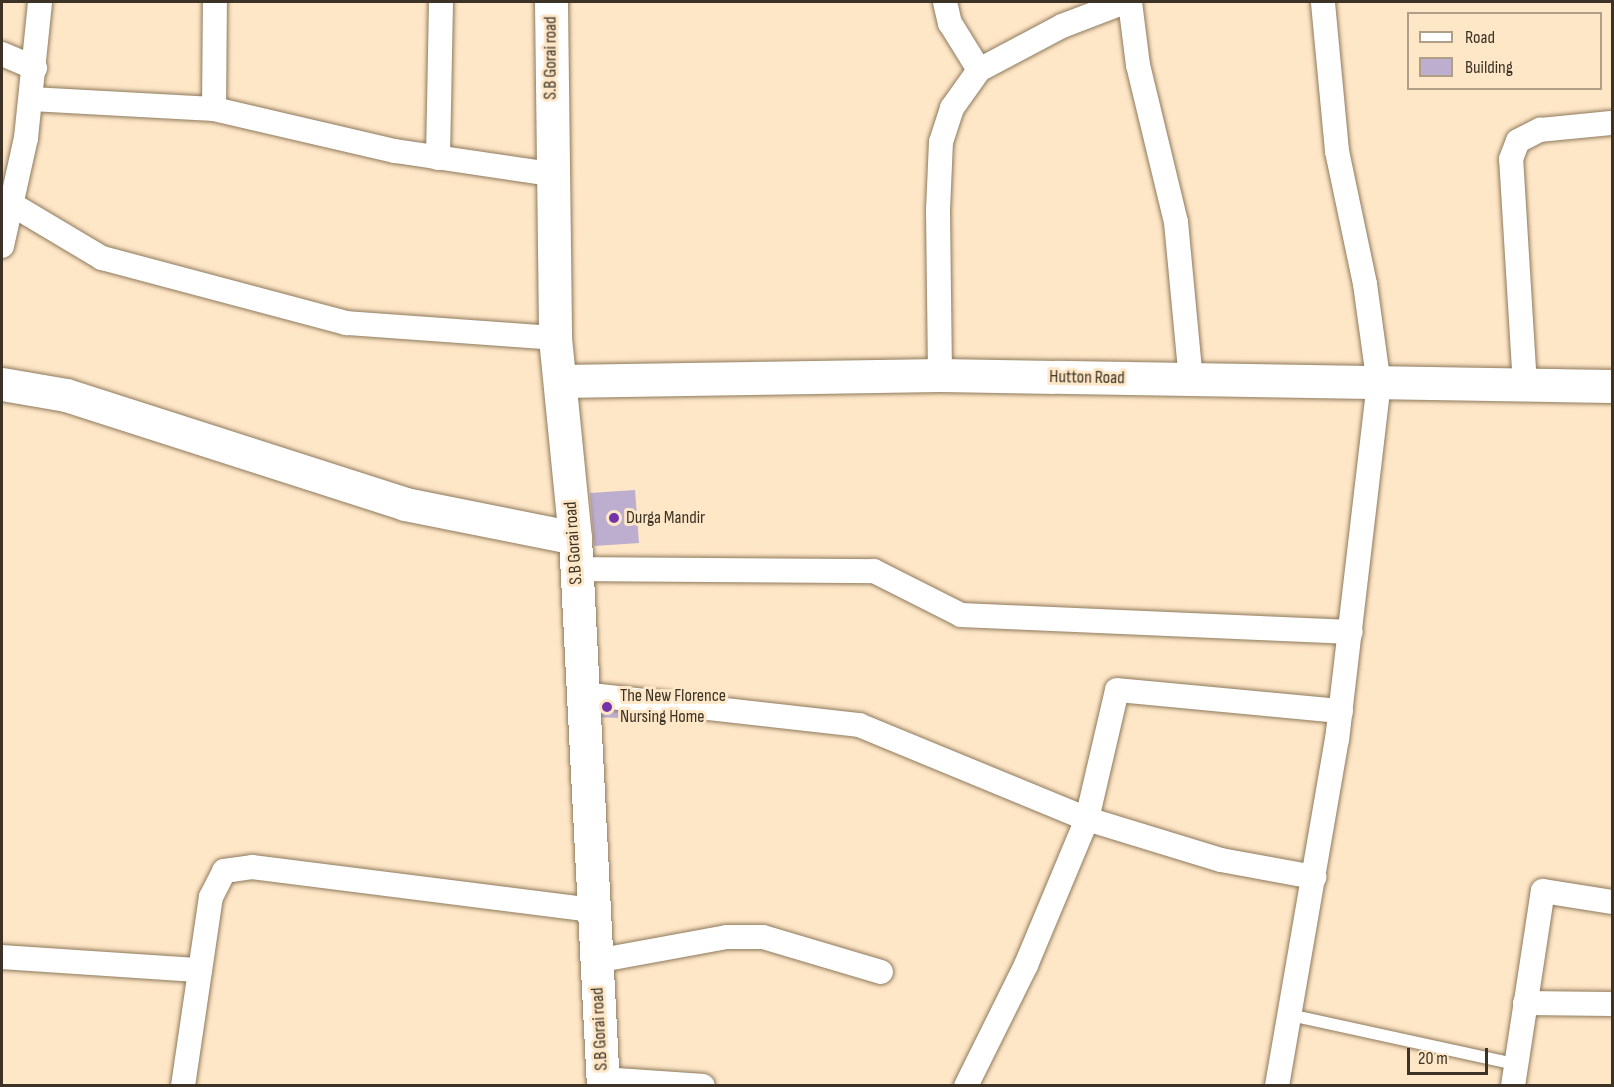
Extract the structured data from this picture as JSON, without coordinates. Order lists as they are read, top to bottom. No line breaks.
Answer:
{"streets":{"street":["S.B Gorai road","Hutton Road"]},"crossings":[["S.B Gorai road","Hutton Road"]],"places":["Durga Mandir","The New Florence Nursing Home"],"legend":["Road","Building"],"scale_bar":"20 m"}
